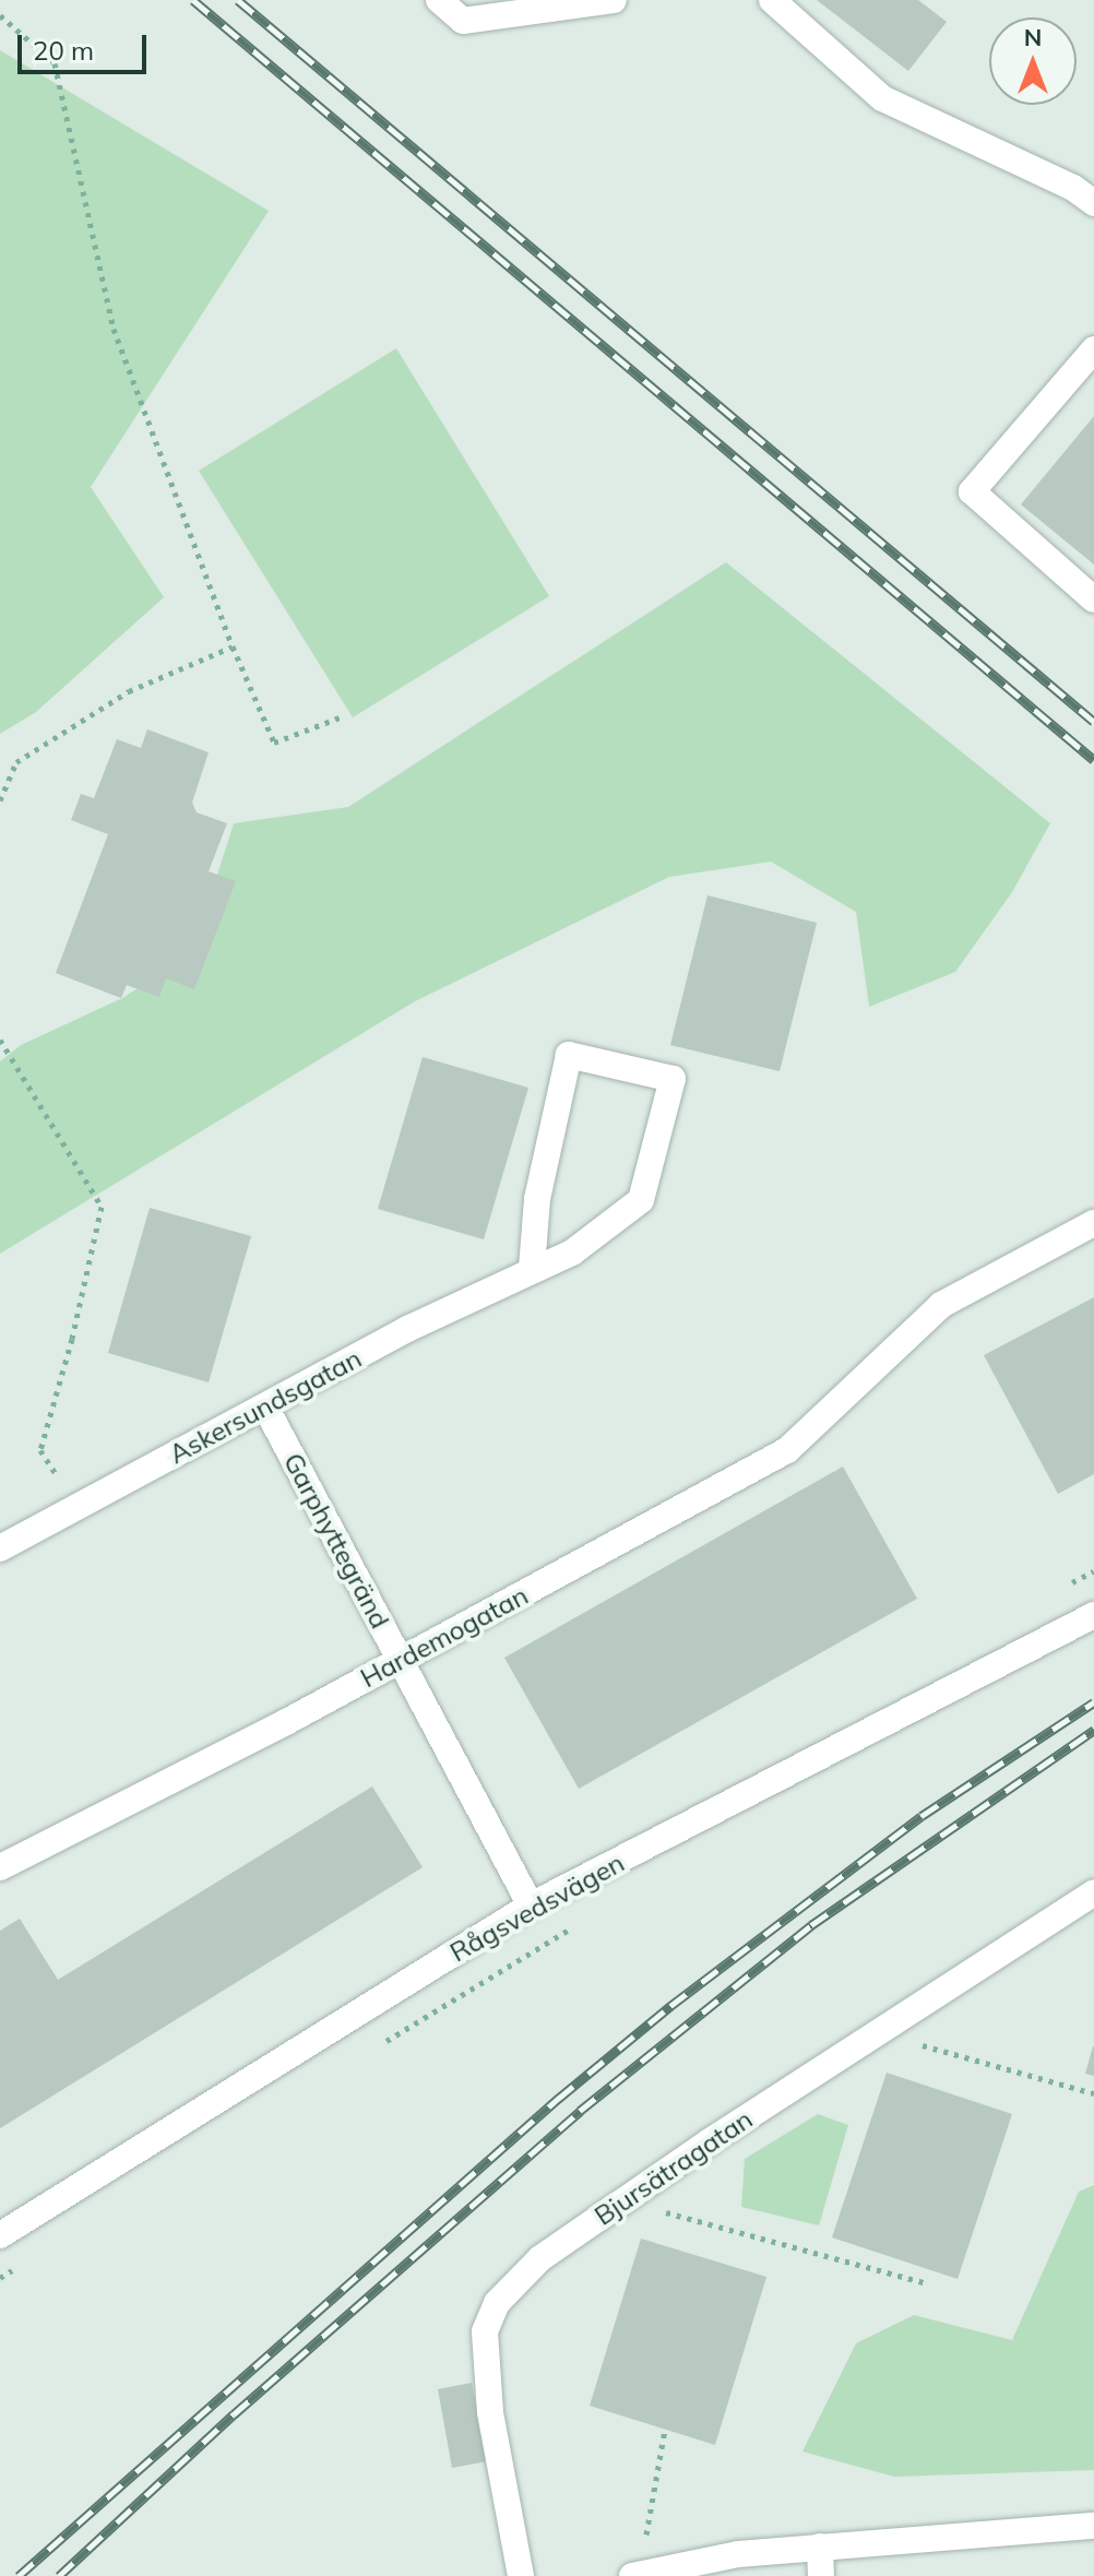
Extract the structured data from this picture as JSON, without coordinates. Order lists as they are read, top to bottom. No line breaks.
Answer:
{"streets":{"street":["Askersundsgatan","Garphyttegränd","Hardemogatan","Rågsvedsvägen","Bjursätragatan"]},"crossings":[["Askersundsgatan","Garphyttegränd"],["Garphyttegränd","Hardemogatan"],["Garphyttegränd","Rågsvedsvägen"]],"scale_bar":"20 m","north":"top"}
